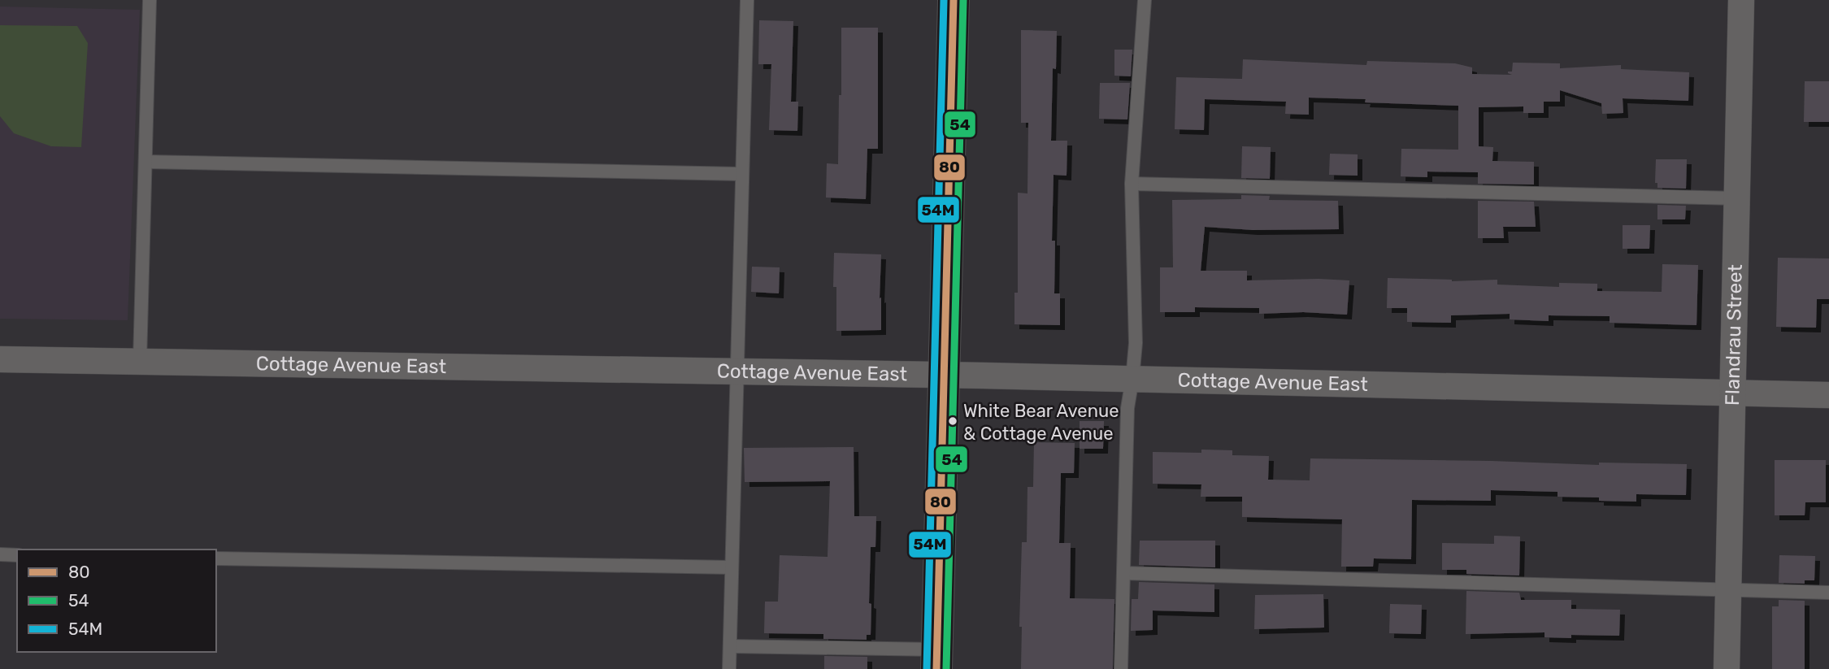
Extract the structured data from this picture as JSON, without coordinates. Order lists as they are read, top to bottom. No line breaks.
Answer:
{"streets":{"street":["Flandrau Street","Cottage Avenue East"]},"crossings":[["Flandrau Street","Cottage Avenue East"]],"places":["White Bear Avenue & Cottage Avenue"],"lines":["transit line 80","transit line 54","transit line 54M"],"legend":["80","54","54M"]}
